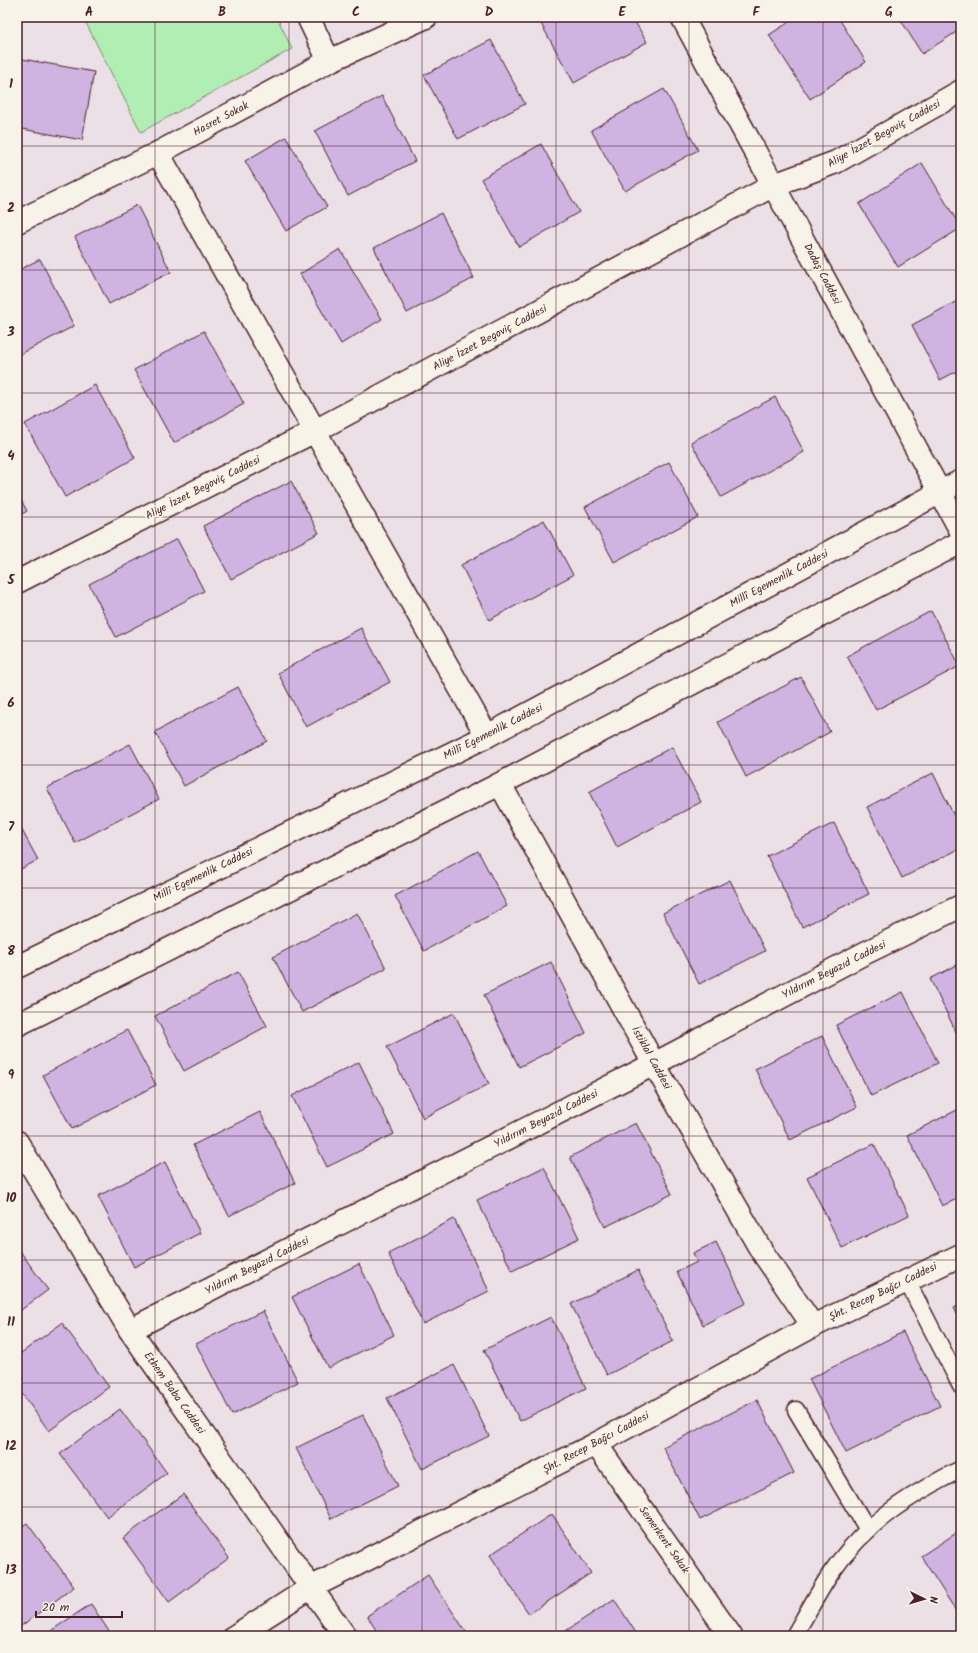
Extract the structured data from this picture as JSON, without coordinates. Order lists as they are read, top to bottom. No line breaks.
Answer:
{"streets":{"street":["Hasret Sokak","Aliye İzzet Begoviç Caddesi","Dadaş Caddesi","Millî Egemenlik Caddesi","Yıldırım Beyazıd Caddesi","İstiklal Caddesi","Şht. Recep Bağcı Caddesi","Ethem Baba Caddesi","Semerkent Sokak"]},"crossings":[["Aliye İzzet Begoviç Caddesi","Dadaş Caddesi"],["Dadaş Caddesi","Millî Egemenlik Caddesi"],["Yıldırım Beyazıd Caddesi","İstiklal Caddesi"],["Yıldırım Beyazıd Caddesi","Ethem Baba Caddesi"],["İstiklal Caddesi","Şht. Recep Bağcı Caddesi"],["Şht. Recep Bağcı Caddesi","Ethem Baba Caddesi"],["Şht. Recep Bağcı Caddesi","Semerkent Sokak"]],"scale_bar":"20 m","north":"right","grid":{"columns":["A","B","C","D","E","F","G"],"rows":["1","2","3","4","5","6","7","8","9","10","11","12","13"]}}
